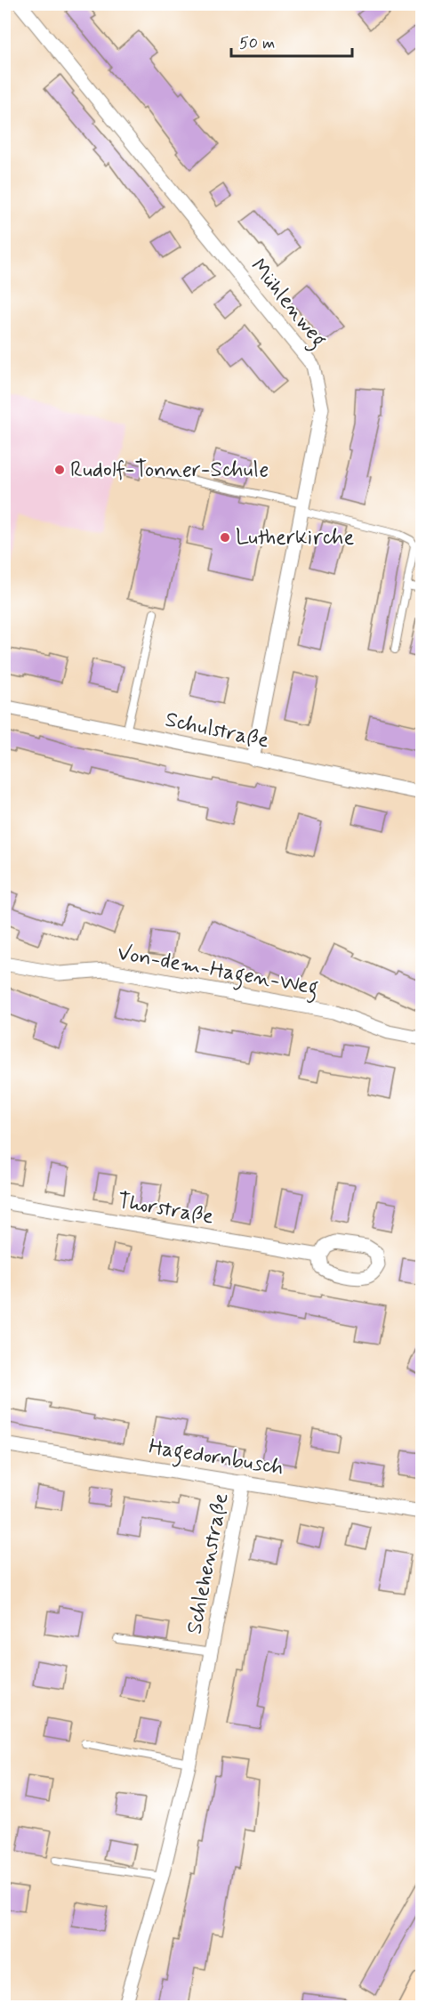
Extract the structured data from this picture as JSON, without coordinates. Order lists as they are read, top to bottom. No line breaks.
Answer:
{"streets":{"street":["Mühlenweg","Schulstraße","Von-dem-Hagen-Weg","Thorstraße","Hagedornbusch","Schlehenstraße"]},"crossings":[["Mühlenweg","Schulstraße"],["Hagedornbusch","Schlehenstraße"]],"places":["Rudolf-Tonner-Schule","Lutherkirche"],"scale_bar":"50 m"}
